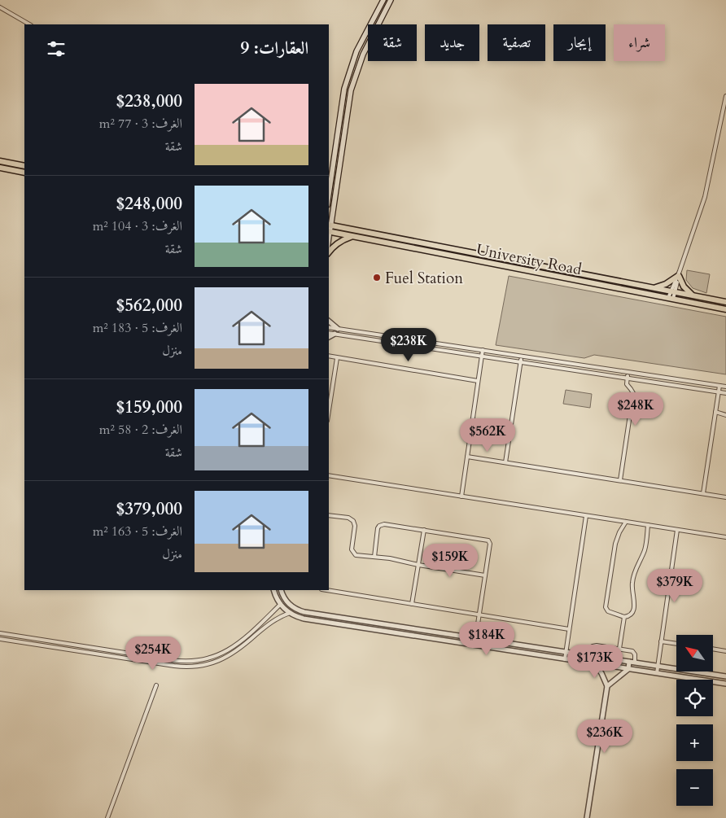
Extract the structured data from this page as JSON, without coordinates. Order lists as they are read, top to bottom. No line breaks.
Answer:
{"streets":{"highway":["University Road"]},"places":["Fuel Station"],"north":"top left","page":{"chip":["شراء","إيجار","تصفية","جديد","شقة"],"heading":"العقارات: 9","list":[{"name":"$238,000","note":"الغرف: 3 · 77 m² · شقة"},{"name":"$248,000","note":"الغرف: 3 · 104 m² · شقة"},{"name":"$562,000","note":"الغرف: 5 · 183 m² · منزل"},{"name":"$159,000","note":"الغرف: 2 · 58 m² · شقة"},{"name":"$379,000","note":"الغرف: 5 · 163 m² · منزل"}],"price":["$238K","$248K","$562K","$159K","$379K","$184K","$254K","$173K","$236K"],"map_buttons":["+","−"]}}
